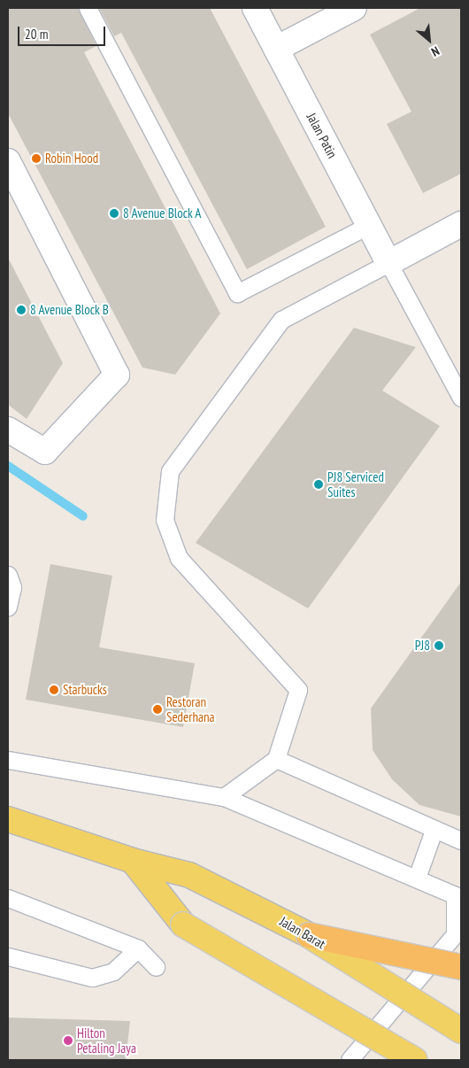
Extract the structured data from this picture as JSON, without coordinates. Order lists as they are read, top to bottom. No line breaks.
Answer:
{"streets":{"main road":["Jalan Barat"],"street":["Jalan Patin"]},"places":["Robin Hood","8 Avenue Block A","8 Avenue Block B","PJ8 Serviced Suites","PJ8","Starbucks","Restoran Sederhana","Hilton Petaling Jaya"],"scale_bar":"20 m","north":"bottom right"}
